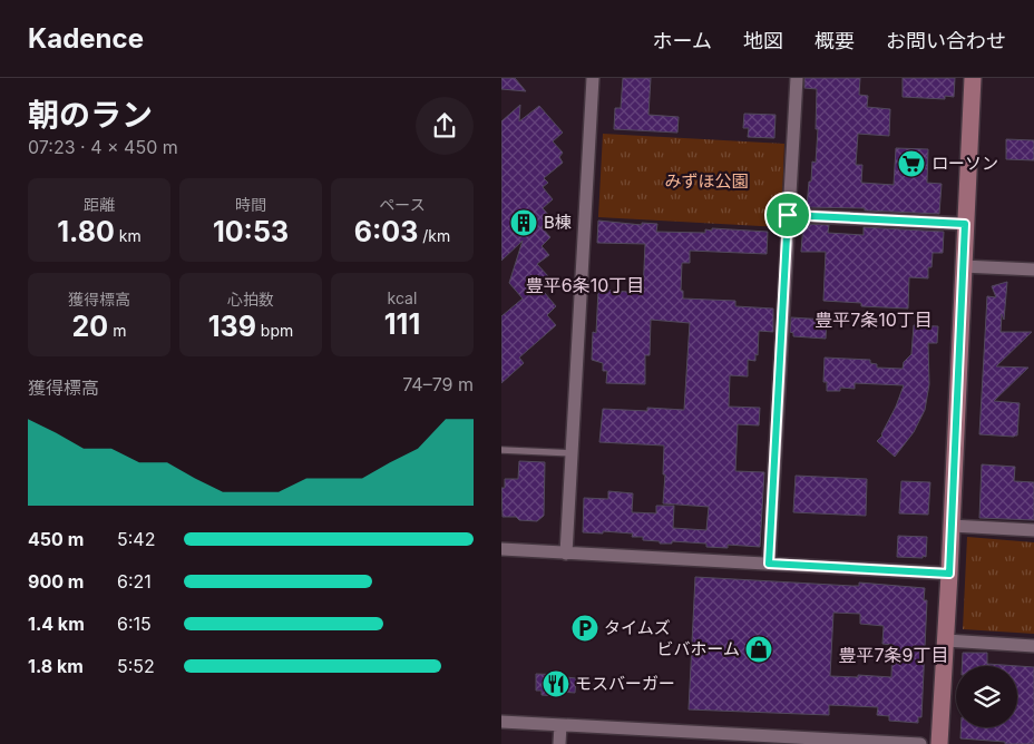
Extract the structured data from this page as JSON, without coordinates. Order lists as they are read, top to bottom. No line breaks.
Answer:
{"districts":["豊平6条10丁目","豊平7条10丁目","豊平7条9丁目"],"parks":["みずほ公園"],"places":{"supermarket":["ローソン"],"building":["B棟"],"parking":["タイムズ"],"shop":["ビバホーム"],"restaurant":["モスバーガー"]},"page":{"header":"Kadence","nav":["ホーム","地図","概要","お問い合わせ"],"heading":["朝のラン","07:23 · 4 × 450 m"],"stats":[["距離","1.80 km"],["時間","10:53"],["ペース","6:03 /km"],["獲得標高","20 m"],["心拍数","139 bpm"],["kcal","111"]],"chart":["獲得標高","74–79 m"],"list":[{"name":"450 m","note":"5:42"},{"name":"900 m","note":"6:21"},{"name":"1.4 km","note":"6:15"},{"name":"1.8 km","note":"5:52"}]}}
